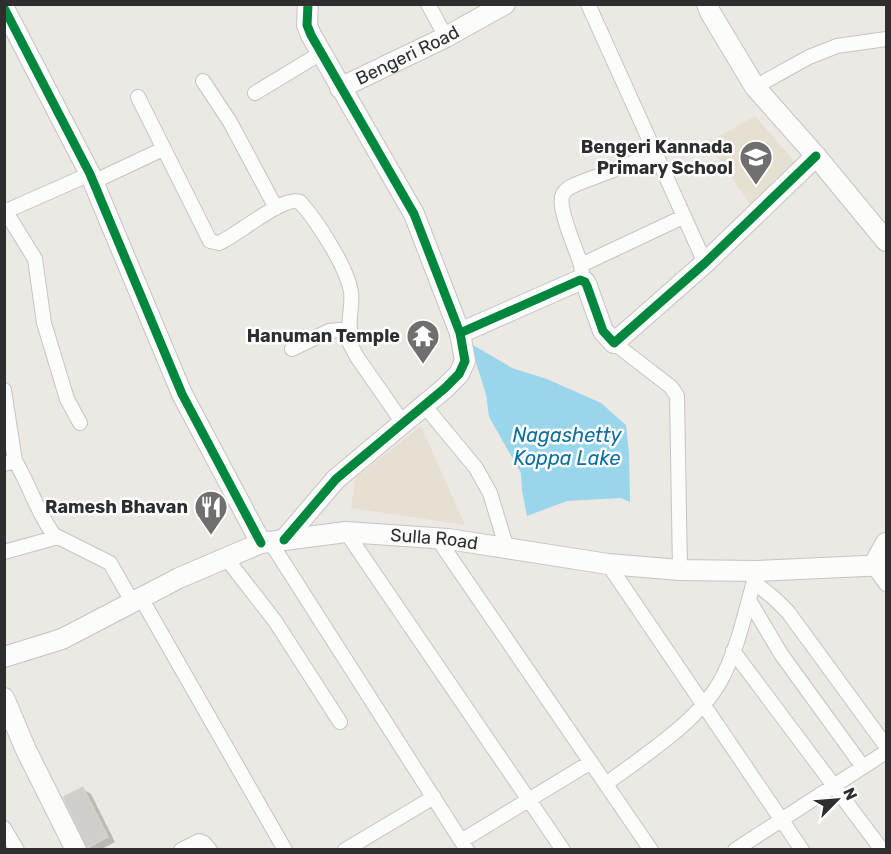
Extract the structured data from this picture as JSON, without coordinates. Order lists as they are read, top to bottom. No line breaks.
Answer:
{"streets":{"street":["Bengeri Road","Sulla Road"]},"water":["Nagashetty Koppa Lake"],"places":{"school or university":["Bengeri Kannada Primary School"],"temple":["Hanuman Temple"],"restaurant":["Ramesh Bhavan"]},"north":"top right"}
